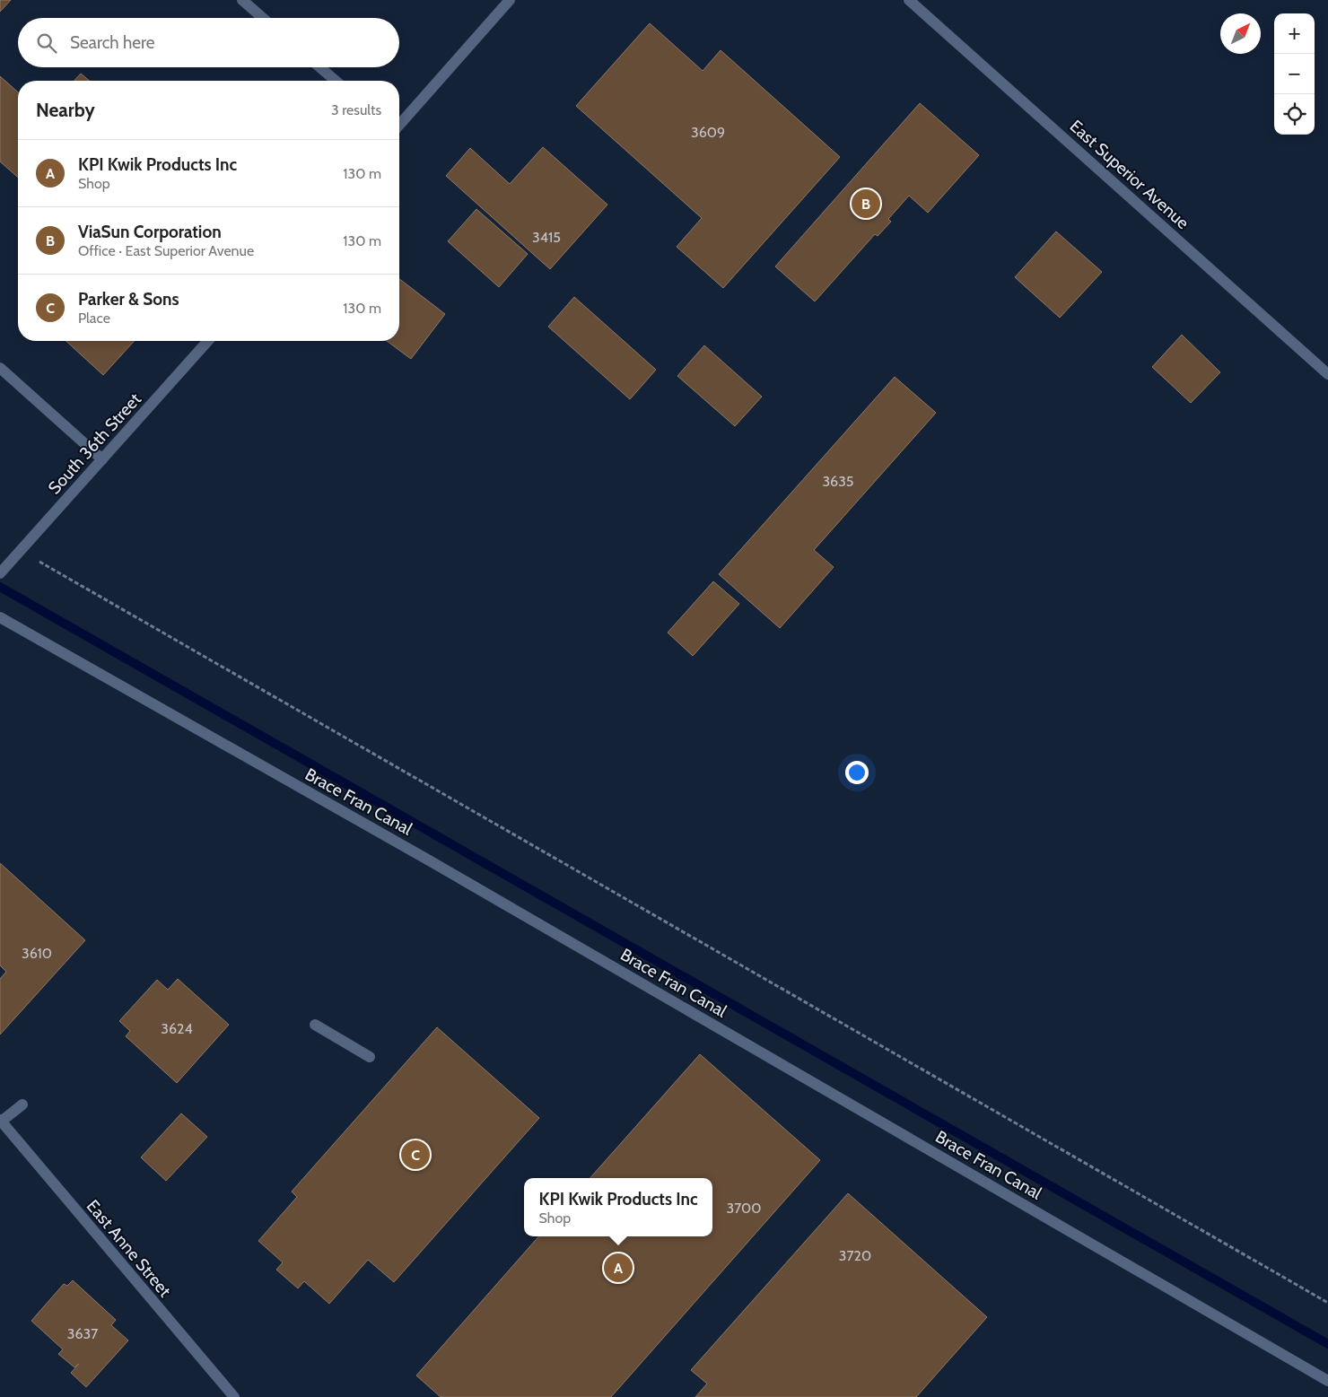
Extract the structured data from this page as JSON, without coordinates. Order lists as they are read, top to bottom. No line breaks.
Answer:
{"streets":{"street":["East Superior Avenue","South 36th Street","Brace Fran Canal","East Anne Street"]},"house_numbers":["3609","3415","3635","3610","3624","3700","3720","3637"],"north":"top right","page":{"map_buttons":["+","−"],"search":"Search here","heading":["Nearby","3 results"],"list":[{"mark":"A","name":"KPI Kwik Products Inc","note":"Shop","value":"130 m"},{"mark":"B","name":"ViaSun Corporation","note":"Office · East Superior Avenue","value":"130 m"},{"mark":"C","name":"Parker & Sons","note":"Place","value":"130 m"}],"pins":["B","C","A"],"popup":["KPI Kwik Products Inc","Shop"]}}
